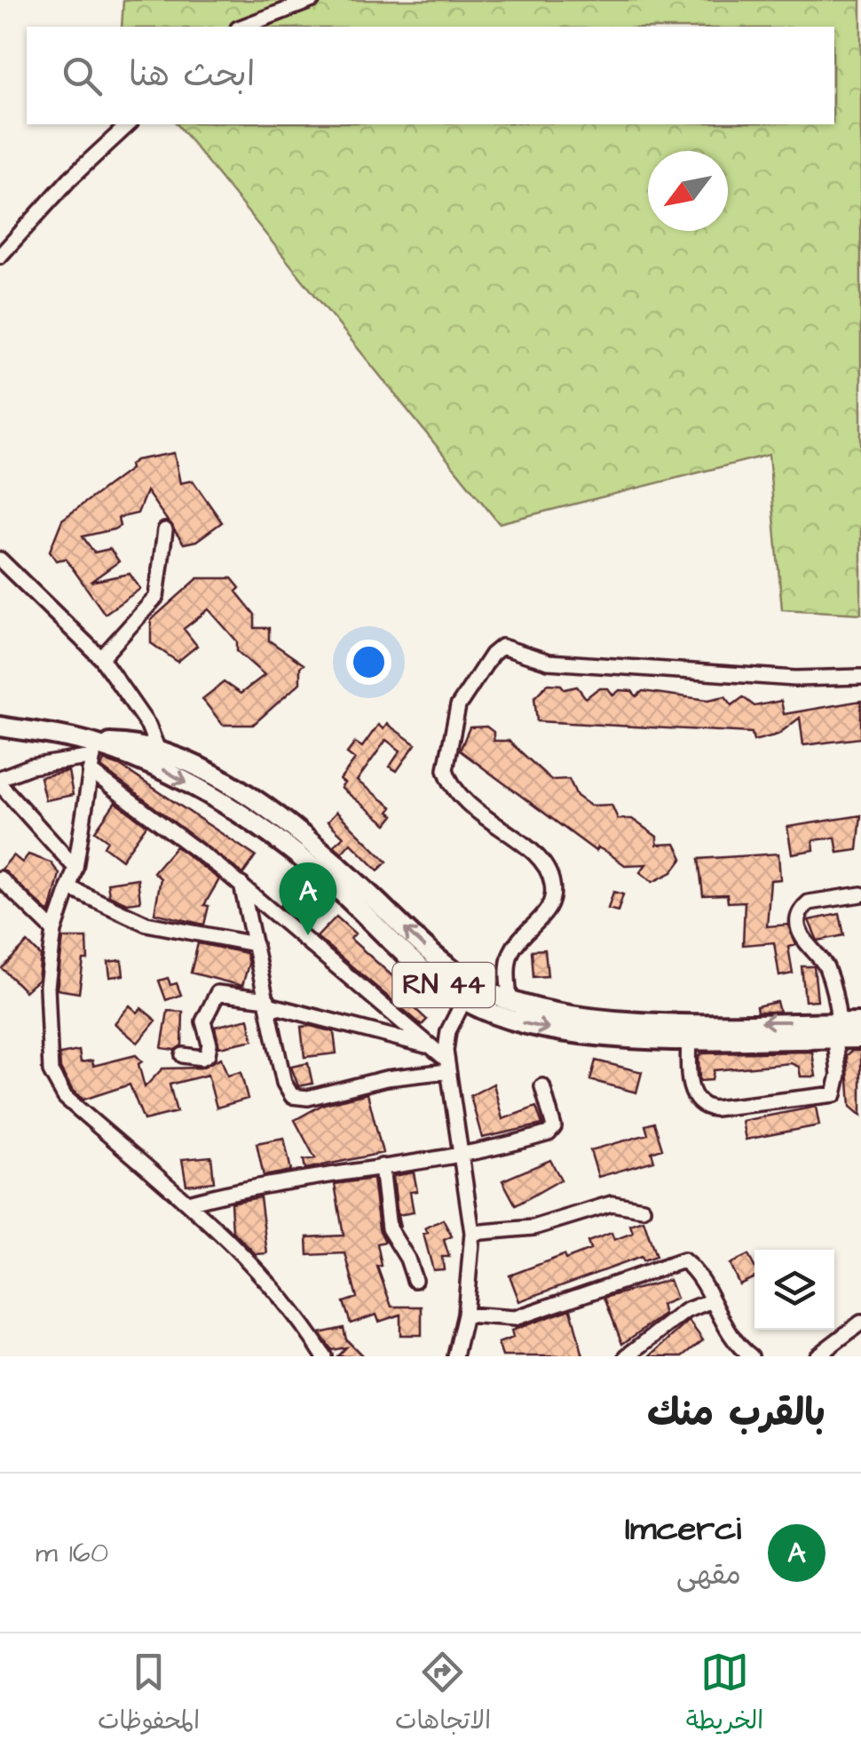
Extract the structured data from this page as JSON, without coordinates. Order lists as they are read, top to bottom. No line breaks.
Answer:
{"streets":{"main road":["RN 44"]},"north":"bottom left","page":{"search":"ابحث هنا","pins":"A","heading":"بالقرب منك","list":[{"mark":"A","name":"Imcerci","note":"مقهى","value":"160 m"}],"nav":["الخريطة","الاتجاهات","المحفوظات"]}}
